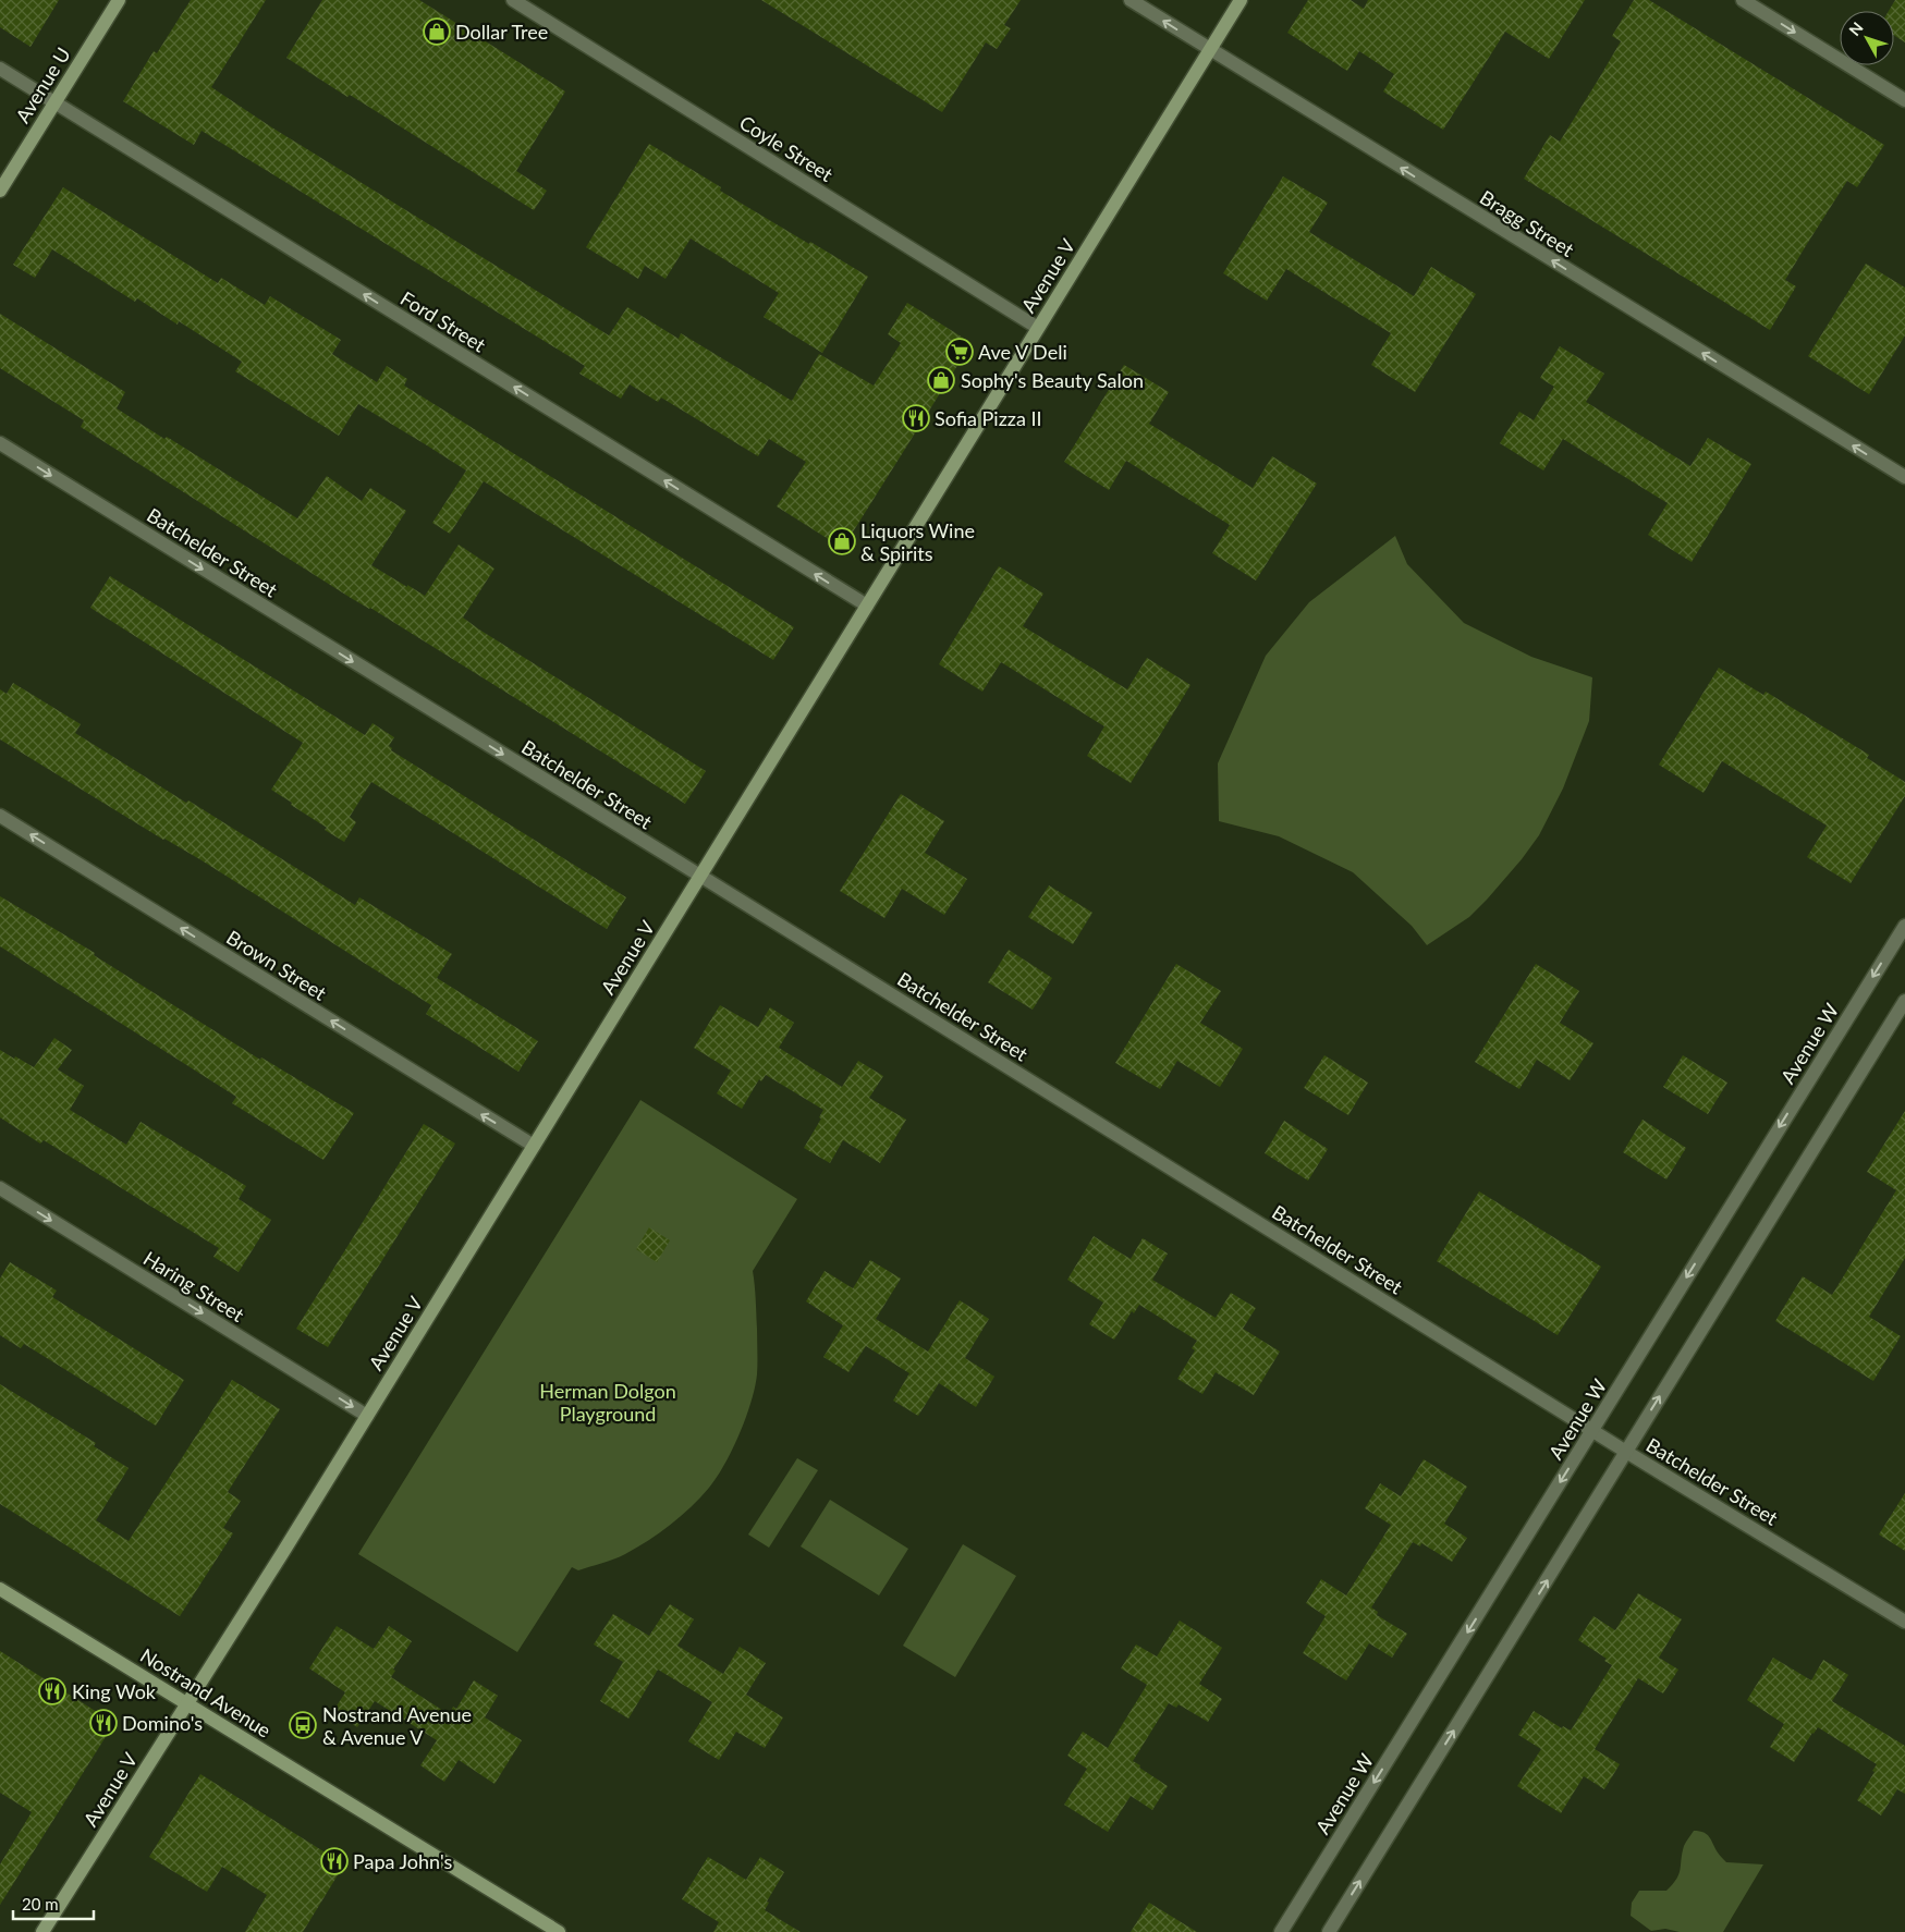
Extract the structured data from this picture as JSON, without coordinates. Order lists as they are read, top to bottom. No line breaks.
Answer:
{"streets":{"main road":["Avenue U","Avenue V","Nostrand Avenue"],"street":["Coyle Street","Bragg Street","Ford Street","Batchelder Street","Brown Street","Avenue W","Haring Street"]},"crossings":[["Avenue U","Ford Street"],["Coyle Street","Avenue V"],["Bragg Street","Avenue V"],["Avenue V","Ford Street"],["Avenue V","Batchelder Street"],["Avenue V","Brown Street"],["Avenue V","Haring Street"],["Avenue V","Nostrand Avenue"],["Batchelder Street","Avenue W"]],"one_way":["Bragg Street","Ford Street","Batchelder Street","Brown Street","Haring Street"],"parks":["Herman Dolgon Playground"],"places":{"shop":["Dollar Tree","Sophy's Beauty Salon","Liquors Wine & Spirits"],"supermarket":["Ave V Deli"],"restaurant":["Sofia Pizza II","King Wok","Domino's","Papa John's"],"bus stop":["Nostrand Avenue & Avenue V"]},"scale_bar":"20 m","north":"top left"}
